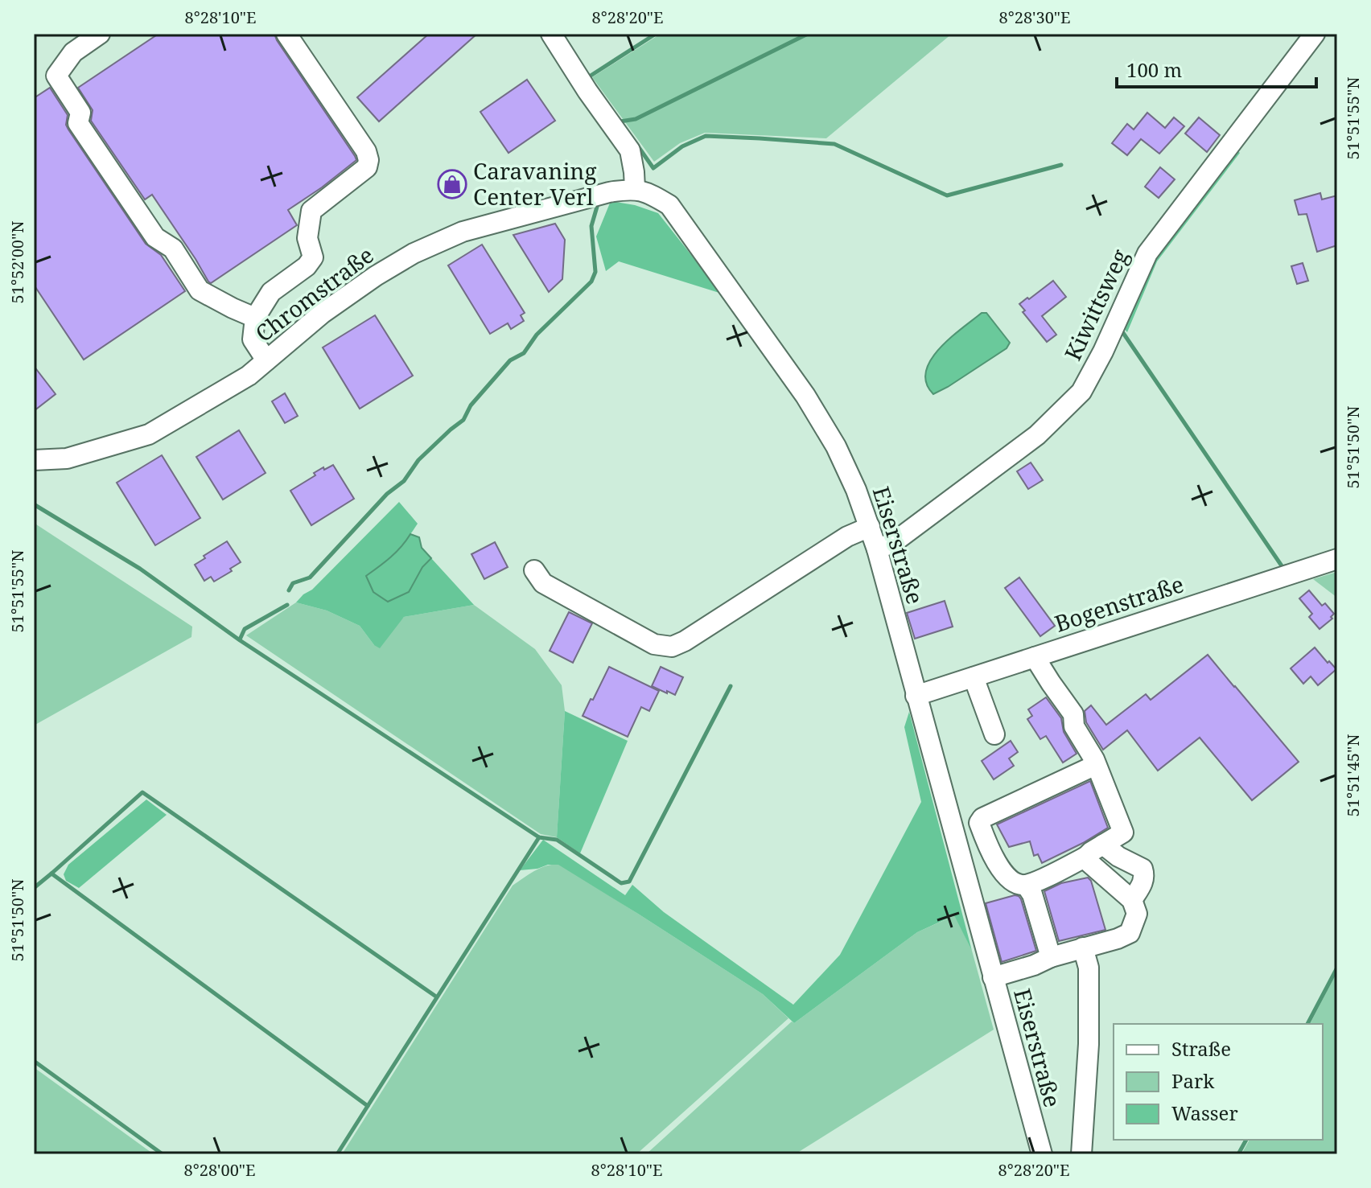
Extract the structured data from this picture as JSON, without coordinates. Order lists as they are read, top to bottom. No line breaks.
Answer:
{"streets":{"street":["Chromstraße","Kiwittsweg","Eiserstraße","Bogenstraße"]},"crossings":[["Chromstraße","Eiserstraße"],["Kiwittsweg","Eiserstraße"],["Eiserstraße","Bogenstraße"]],"places":{"shop":["Caravaning Center Verl"]},"legend":["Straße","Park","Wasser"],"scale_bar":"100 m","coordinates":["8°28'10\"E","8°28'20\"E","8°28'30\"E","51°51'55\"N","51°52'00\"N","51°51'50\"N","51°51'45\"N","8°28'00\"E"]}
